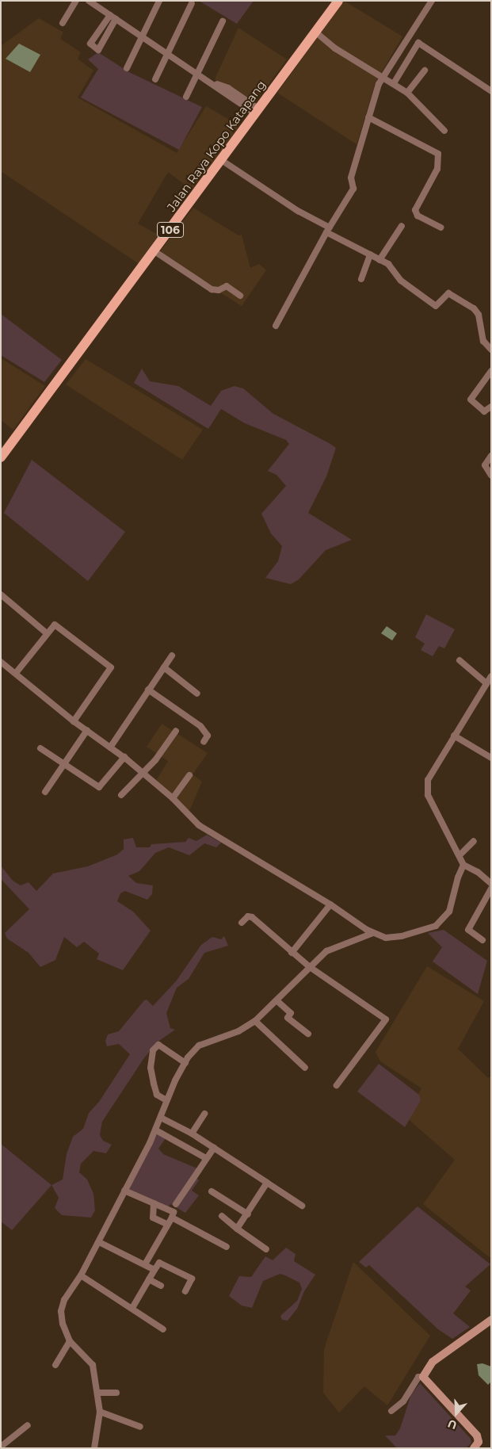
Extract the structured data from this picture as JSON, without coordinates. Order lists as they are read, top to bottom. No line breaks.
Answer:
{"streets":{"main road":["Jalan Raya Kopo Katapang","106"]},"north":"bottom"}
